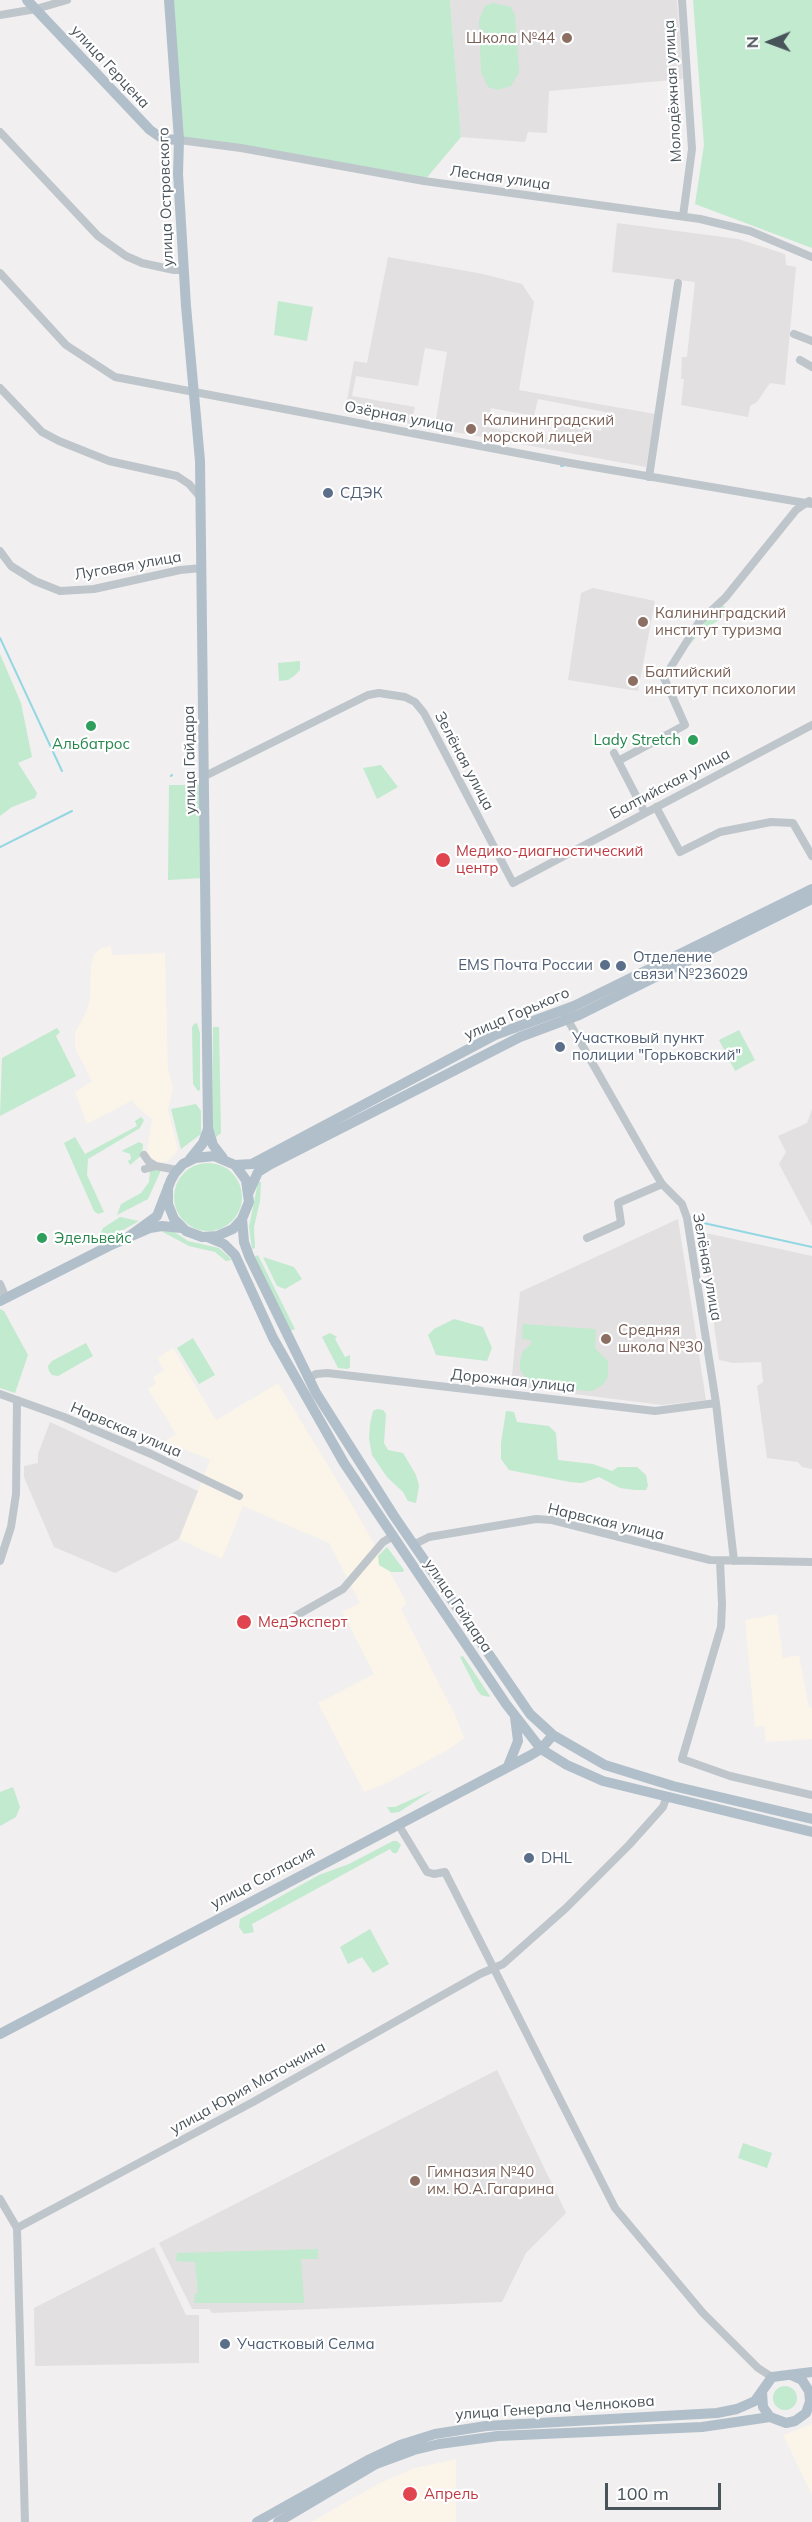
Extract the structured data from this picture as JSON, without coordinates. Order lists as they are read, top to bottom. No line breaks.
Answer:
{"streets":{"main road":["улица Герцена","улица Островского","улица Гайдара","улица Горького","улица Согласия","улица Генерала Челнокова"],"street":["Молодёжная улица","Лесная улица","Озёрная улица","Луговая улица","Зелёная улица","Балтийская улица","Дорожная улица","Нарвская улица","улица Юрия Маточкина"]},"crossings":[["улица Герцена","Лесная улица"],["улица Герцена","улица Островского"],["Молодёжная улица","Лесная улица"],["Лесная улица","улица Островского"],["улица Островского","Озёрная улица"],["улица Островского","улица Гайдара"],["Озёрная улица","улица Гайдара"],["Луговая улица","улица Гайдара"],["улица Гайдара","Зелёная улица"],["улица Гайдара","улица Горького"],["улица Гайдара","Дорожная улица"],["улица Гайдара","Нарвская улица"],["улица Гайдара","улица Согласия"],["улица Гайдара","улица Юрия Маточкина"],["Зелёная улица","Балтийская улица"],["Зелёная улица","улица Горького"],["Зелёная улица","Дорожная улица"],["Зелёная улица","Нарвская улица"]],"places":["Школа №44","Калининградский морской лицей","СДЭК","Калининградский институт туризма","Балтийский институт психологии","Альбатрос","Lady Stretch","Медико-диагностический центр","EMS Почта России","Отделение связи №236029","Участковый пункт полиции \"Горьковский\"","Эдельвейс","Средняя школа №30","МедЭксперт","DHL","Гимназия №40 им. Ю.А.Гагарина","Участковый Селма","Апрель"],"scale_bar":"100 m","north":"left"}
